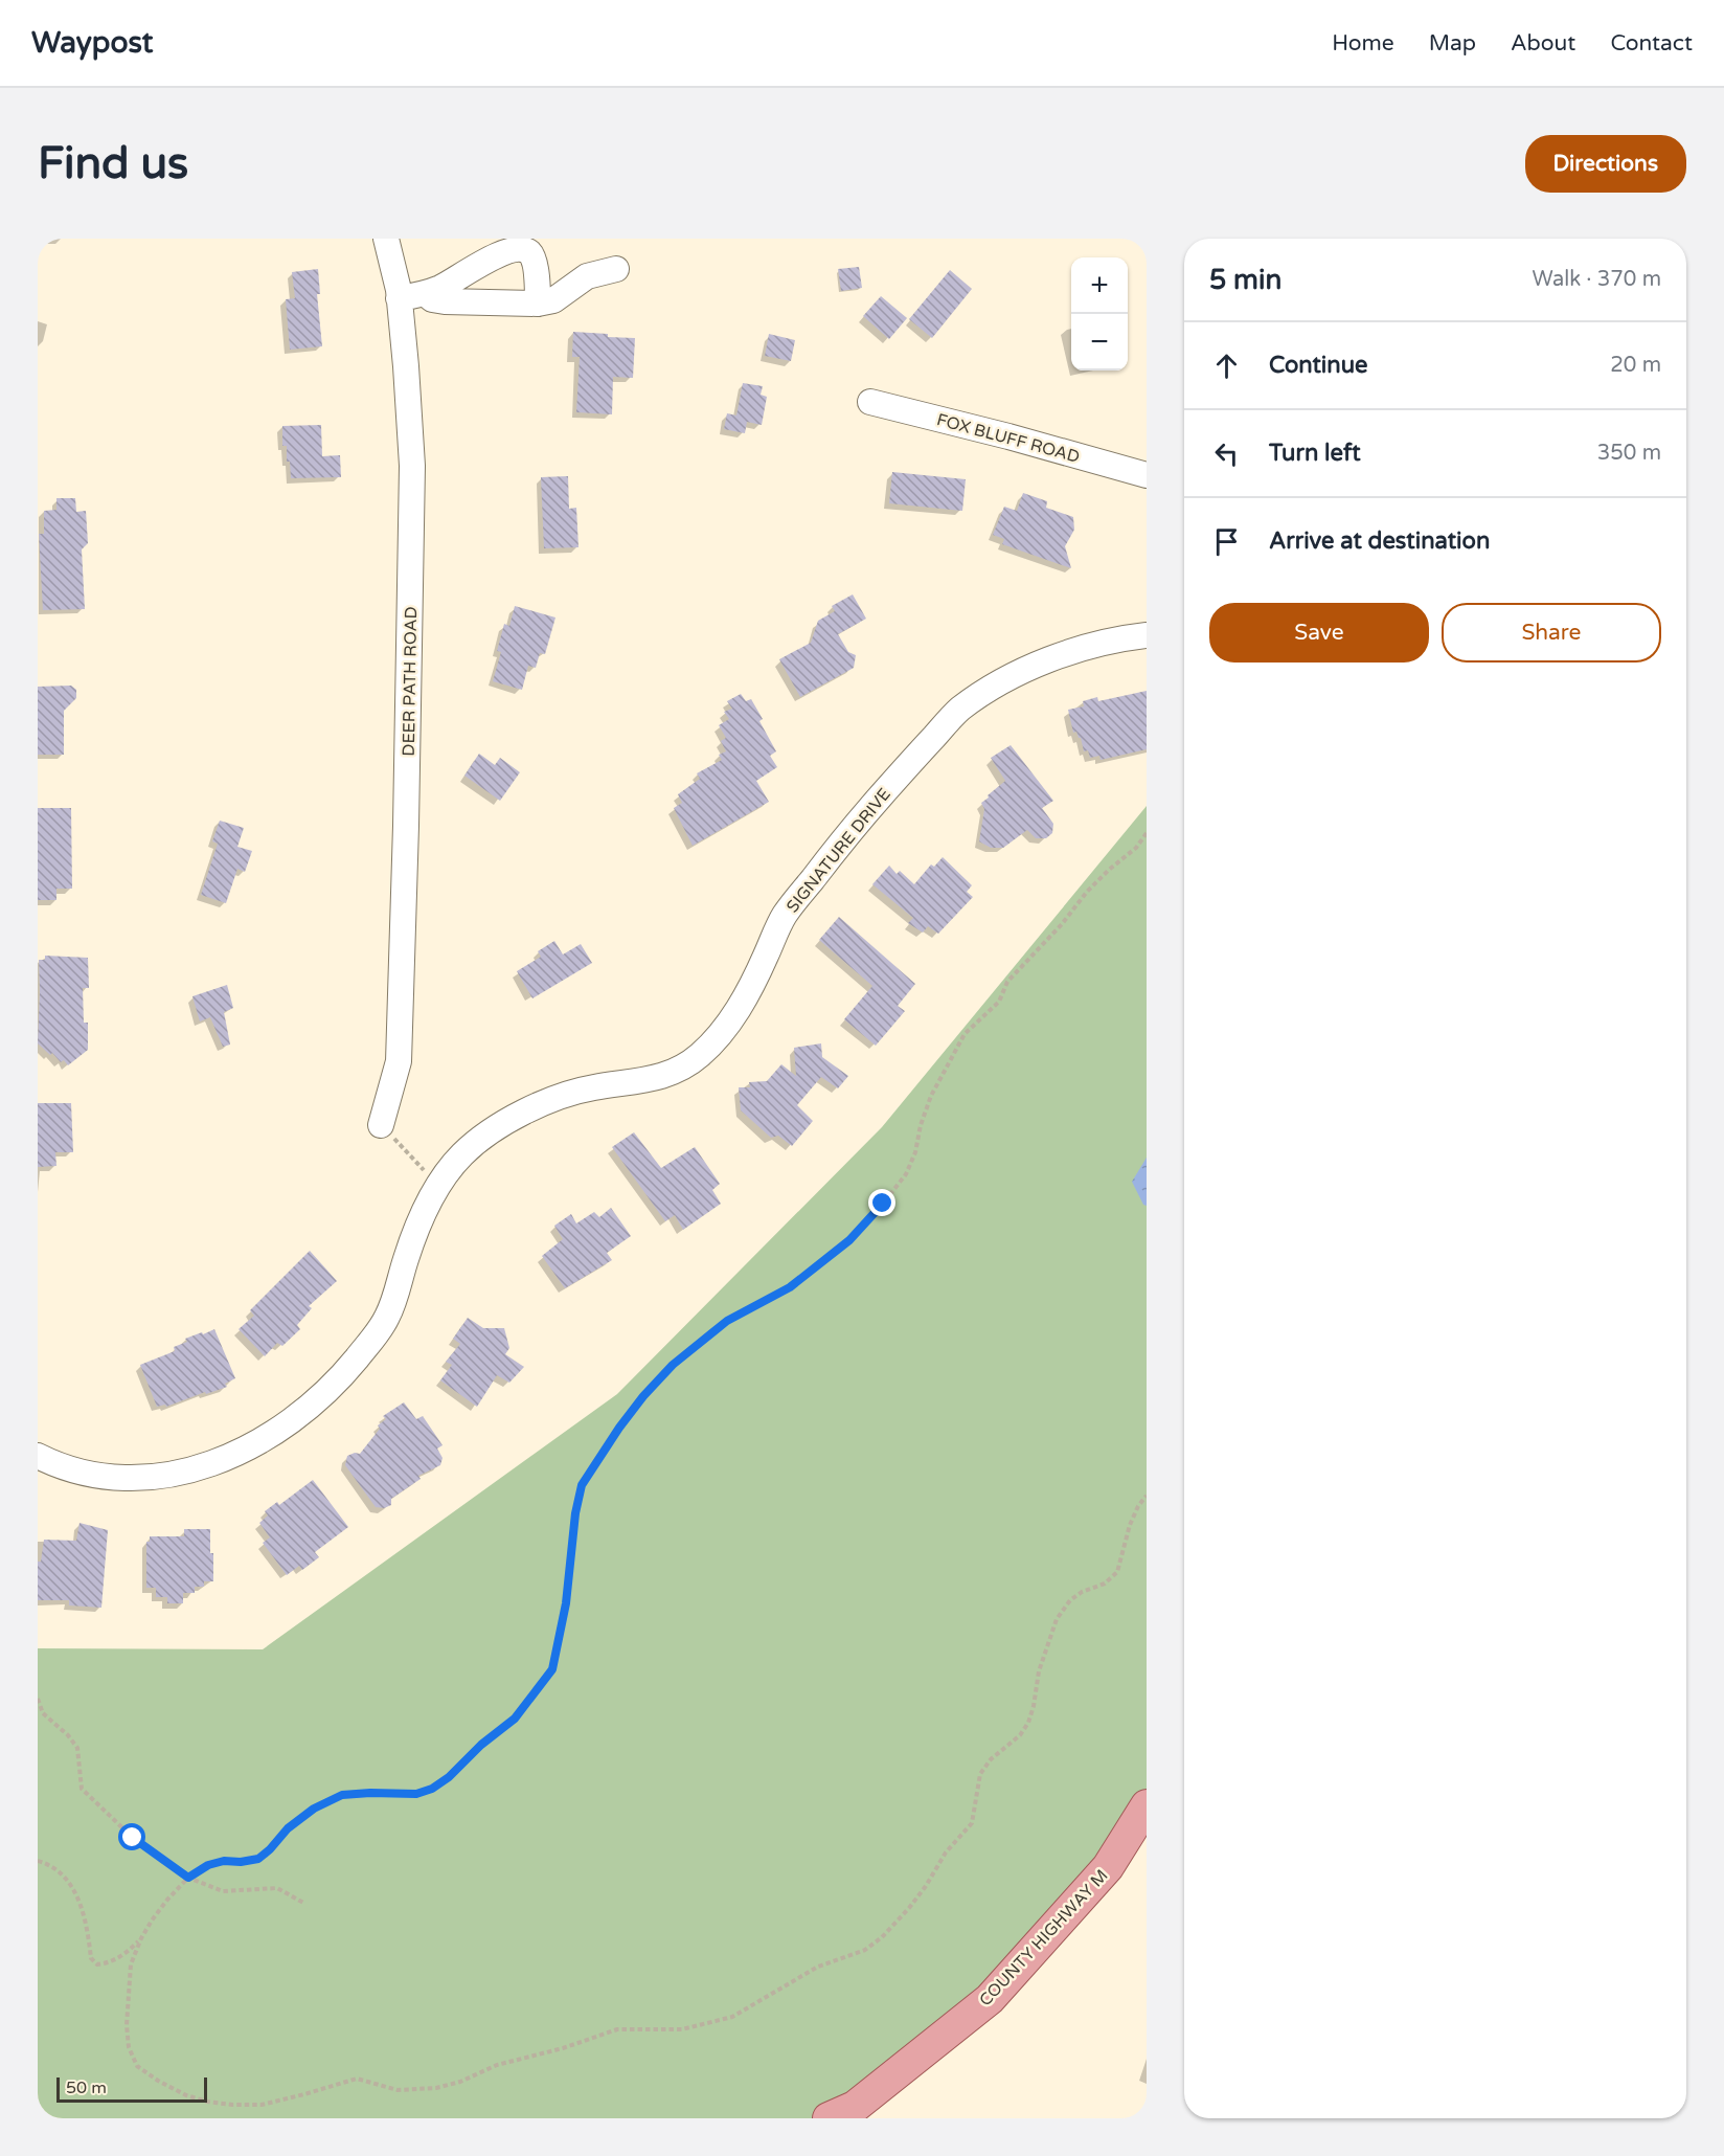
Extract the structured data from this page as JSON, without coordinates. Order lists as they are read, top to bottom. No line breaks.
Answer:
{"streets":{"main road":["COUNTY HIGHWAY M"],"street":["FOX BLUFF ROAD","DEER PATH ROAD","SIGNATURE DRIVE"]},"scale_bar":"50 m","page":{"header":"Waypost","nav":["Home","Map","About","Contact"],"buttons":["Directions",["Save","Share"]],"title":"Find us","heading":["5 min","Walk · 370 m"],"map_buttons":["+","−"],"list":[["Continue","20 m"],["Turn left","350 m"],"Arrive at destination"],"scale":"50 m"}}
